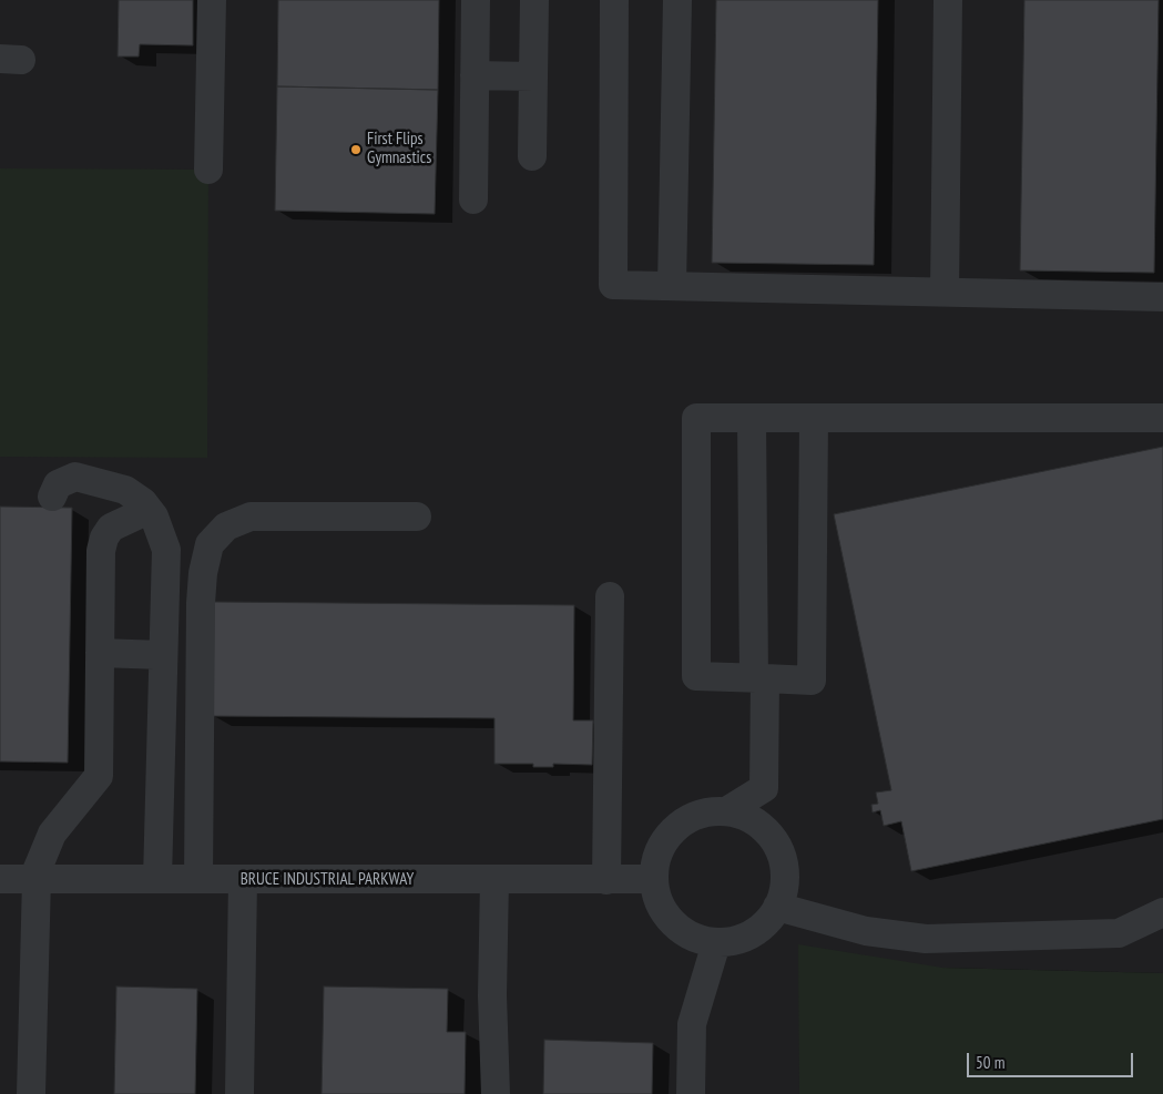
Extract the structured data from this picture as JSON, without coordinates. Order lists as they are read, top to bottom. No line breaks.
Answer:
{"streets":{"street":["BRUCE INDUSTRIAL PARKWAY"]},"places":["First Flips Gymnastics"],"scale_bar":"50 m"}
